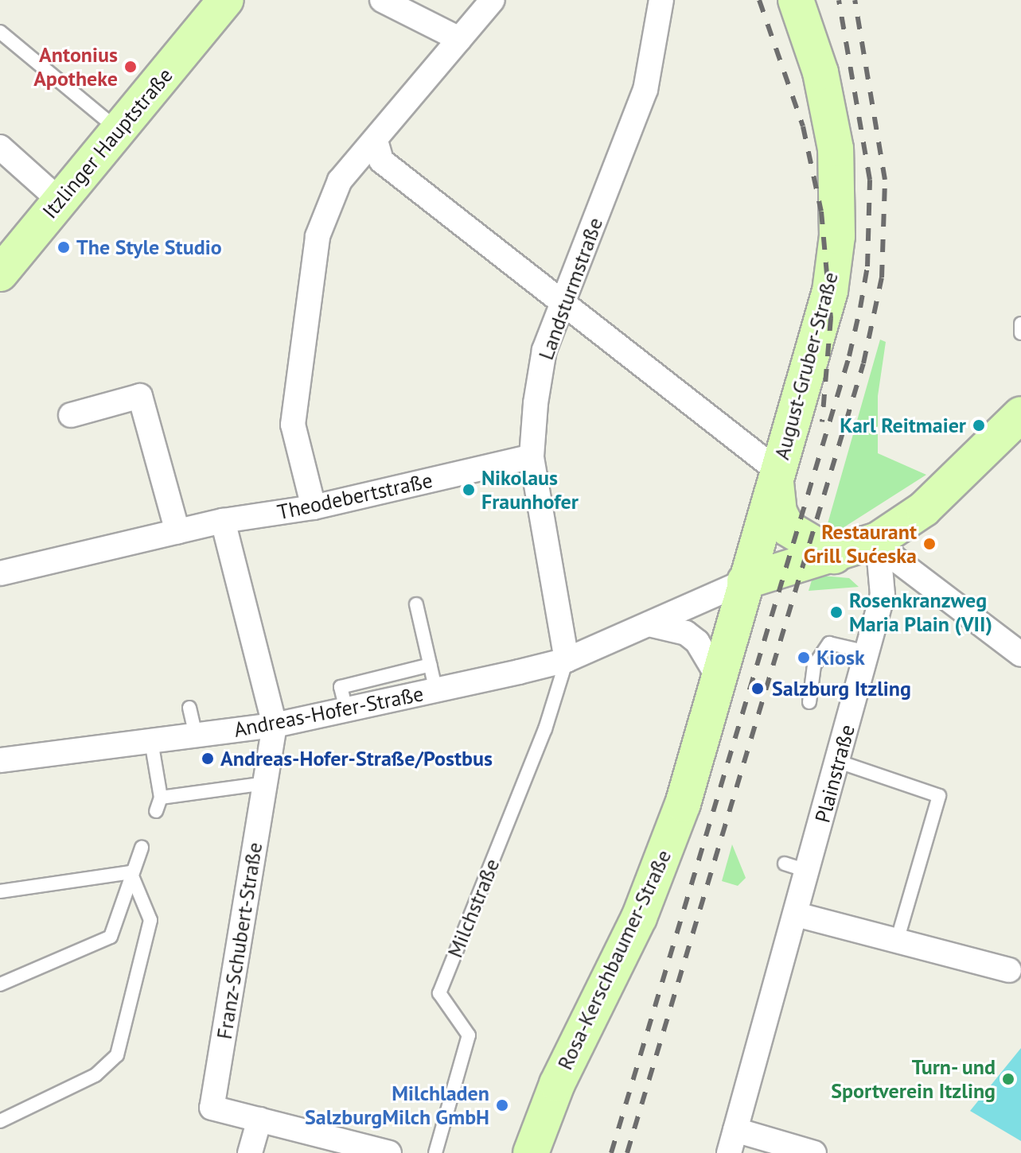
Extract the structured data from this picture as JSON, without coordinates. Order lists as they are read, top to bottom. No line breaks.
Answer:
{"streets":{"main road":["Itzlinger Hauptstraße","August-Gruber-Straße","Andreas-Hofer-Straße","Rosa-Kerschbaumer-Straße"],"street":["Landsturmstraße","Theodebertstraße","Plainstraße","Franz-Schubert-Straße"],"lane":["Milchstraße"]},"crossings":[["Landsturmstraße","Theodebertstraße"],["Landsturmstraße","Andreas-Hofer-Straße"],["Landsturmstraße","Milchstraße"],["August-Gruber-Straße","Andreas-Hofer-Straße"],["August-Gruber-Straße","Rosa-Kerschbaumer-Straße"],["Andreas-Hofer-Straße","Plainstraße"],["Andreas-Hofer-Straße","Milchstraße"],["Andreas-Hofer-Straße","Franz-Schubert-Straße"],["Andreas-Hofer-Straße","Rosa-Kerschbaumer-Straße"]],"places":["Antonius Apotheke","The Style Studio","Karl Reitmaier","Nikolaus Fraunhofer","Restaurant Grill Sućeska","Rosenkranzweg Maria Plain (VII)","Kiosk","Salzburg Itzling","Andreas-Hofer-Straße/Postbus","Turn- und Sportverein Itzling","Milchladen SalzburgMilch GmbH"]}
